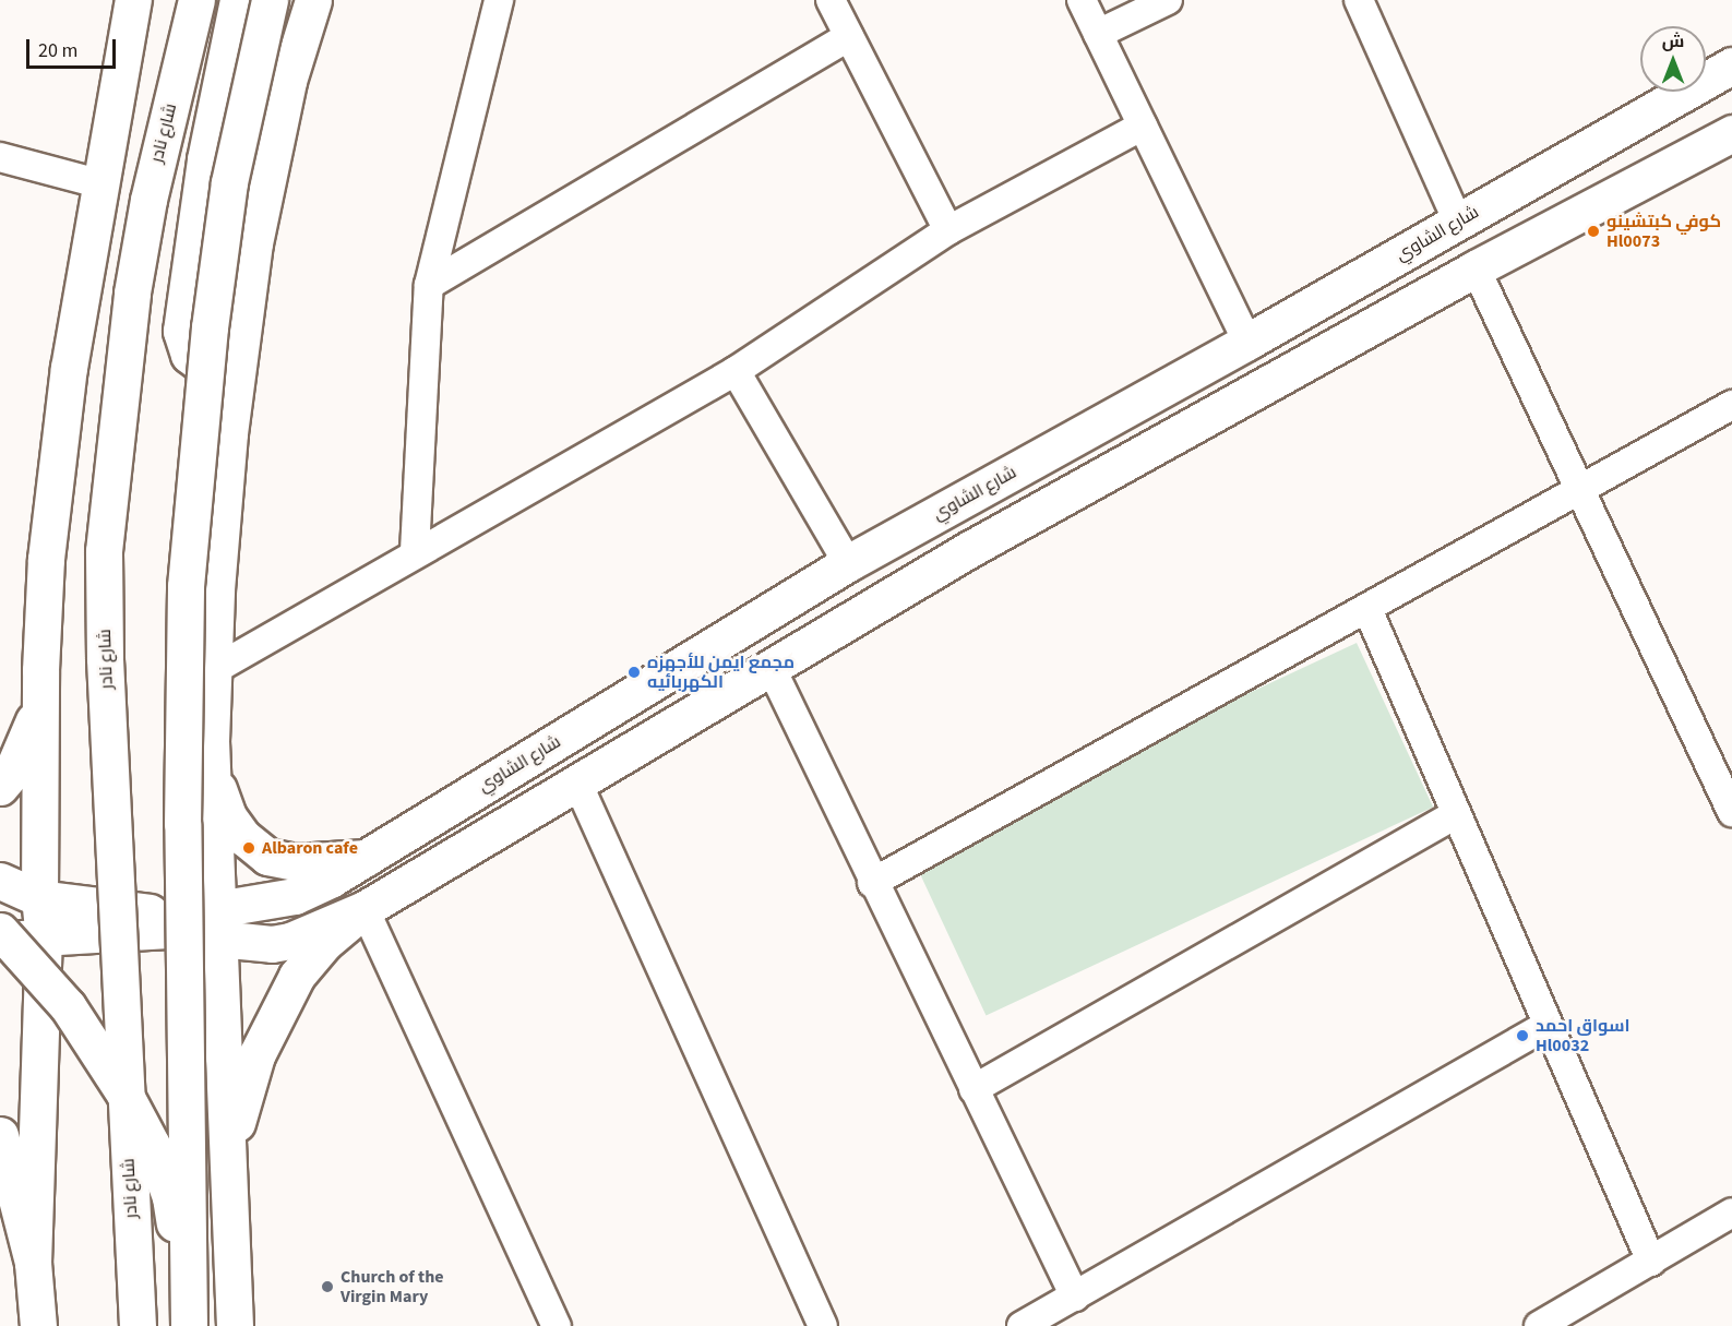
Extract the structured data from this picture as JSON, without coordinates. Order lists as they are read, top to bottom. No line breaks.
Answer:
{"streets":{"main road":["شارع نادر","شارع الشاوي"]},"places":["كوفي كبتشينو Hl0073","مجمع ايمن للأجهزه الكهربائيه","Albaron cafe","اسواق احمد Hl0032","Church of the Virgin Mary"],"scale_bar":"20 m","north":"top"}
